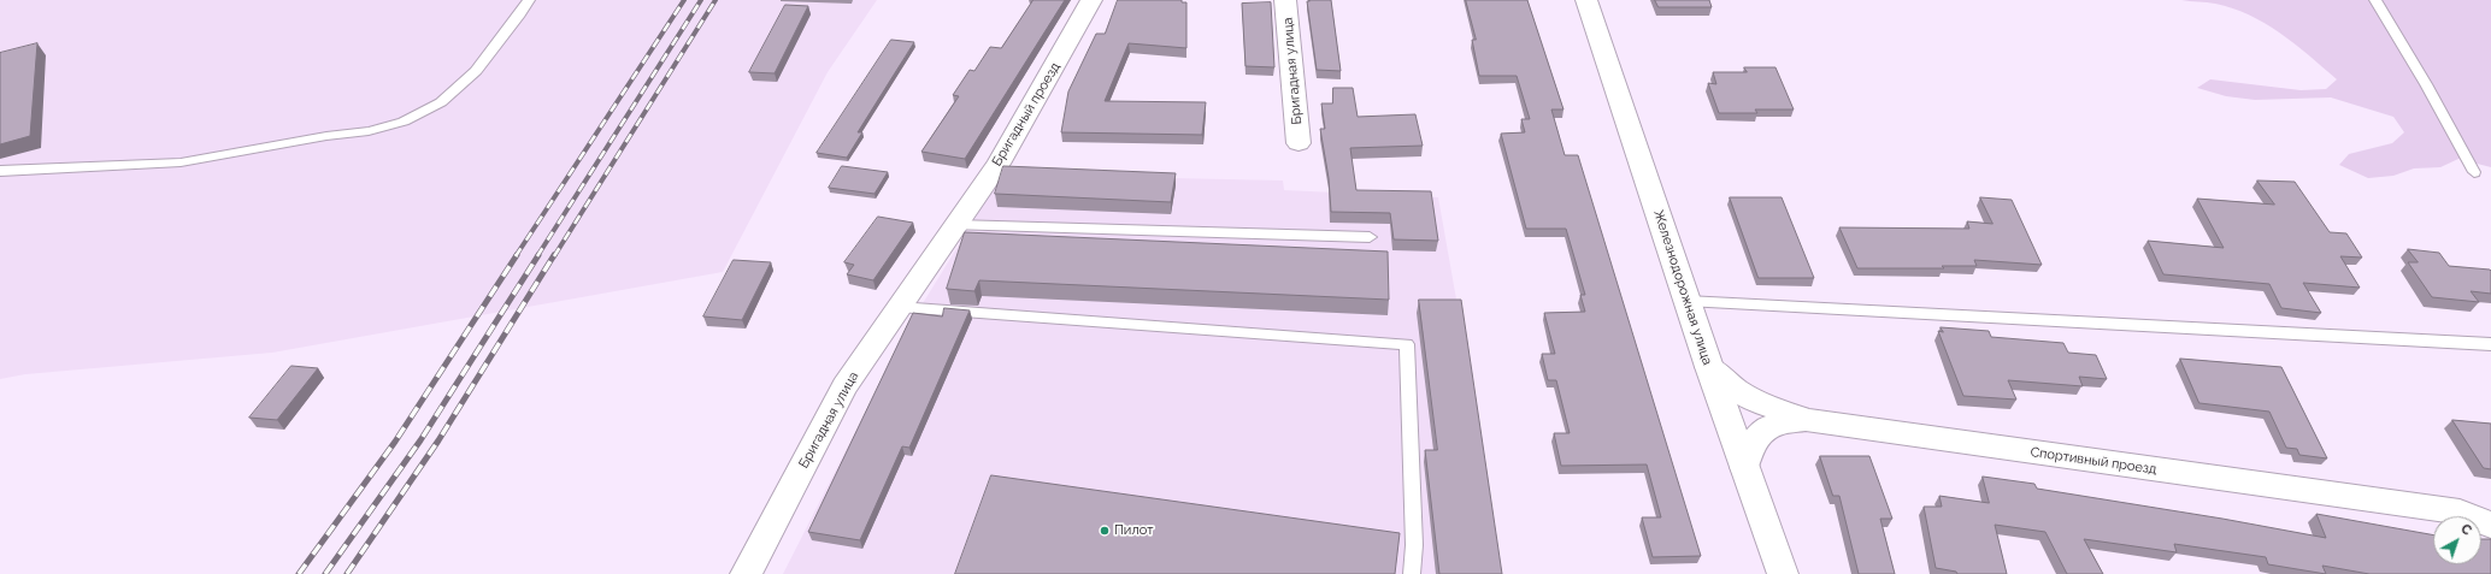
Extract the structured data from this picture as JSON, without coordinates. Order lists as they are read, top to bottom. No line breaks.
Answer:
{"streets":{"street":["Бригадная улица","Бригадный проезд","Железнодорожная улица","Спортивный проезд"]},"crossings":[["Бригадная улица","Бригадный проезд"],["Железнодорожная улица","Спортивный проезд"]],"places":["Пилот"],"north":"top right"}
